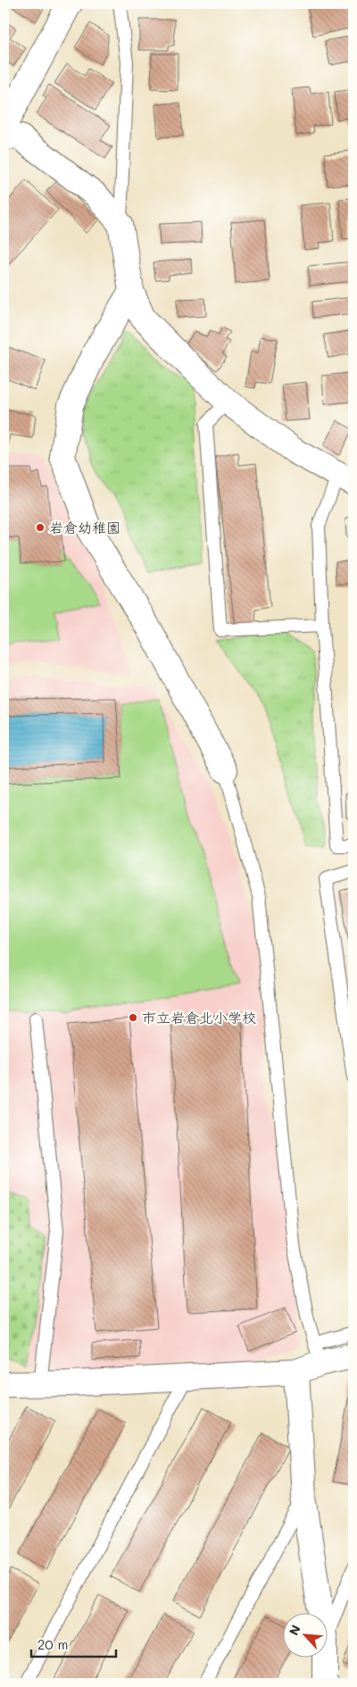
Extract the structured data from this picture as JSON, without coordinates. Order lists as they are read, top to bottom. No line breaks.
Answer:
{"places":["岩倉幼稚園","市立岩倉北小学校"],"scale_bar":"20 m","north":"top left"}
